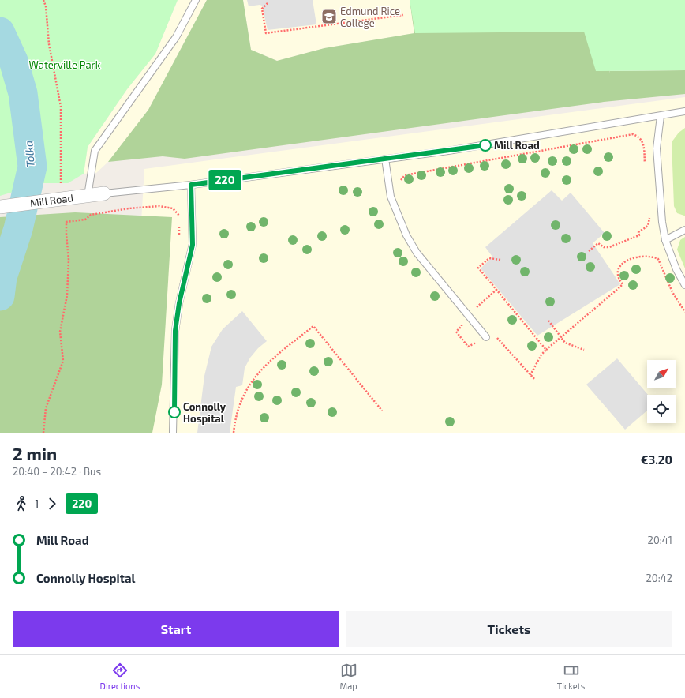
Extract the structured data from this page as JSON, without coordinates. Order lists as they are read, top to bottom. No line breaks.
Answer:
{"streets":{"street":["Mill Road"]},"water":["Tolka"],"parks":["Waterville Park"],"places":{"school or university":["Edmund Rice College"],"other":["Mill Road","Connolly Hospital"]},"lines":["bus line 220"],"north":"top right","page":{"on_map":"220","heading":["2 min","20:40 – 20:42 · Bus","€3.20"],"legs":["1","220"],"list":[{"name":"Mill Road","value":"20:41"},{"name":"Connolly Hospital","value":"20:42"}],"buttons":["Start","Tickets"],"tabs":["Directions","Map","Tickets"]}}
